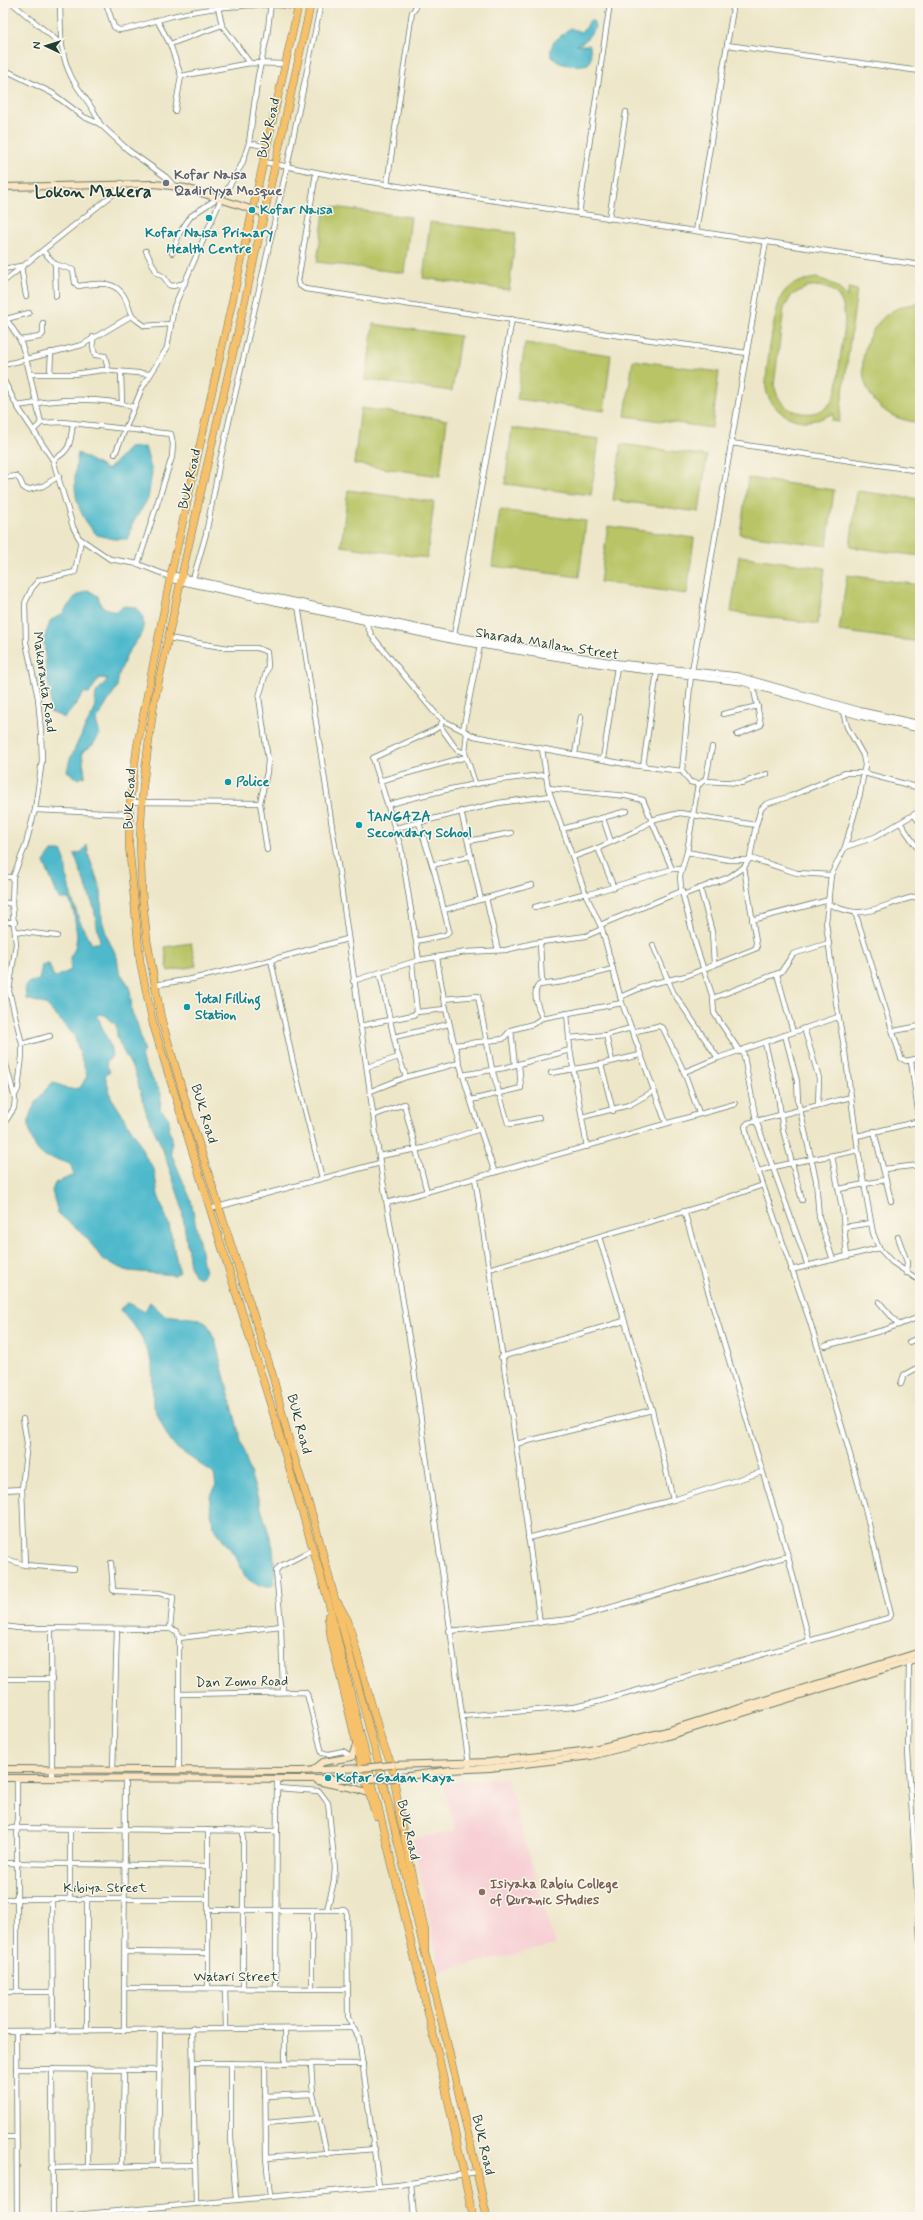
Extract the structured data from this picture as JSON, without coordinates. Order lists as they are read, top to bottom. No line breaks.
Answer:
{"streets":{"main road":["BUK Road"],"street":["Sharada Mallam Street","Makaranta Road","Dan Zomo Road","Kibiya Street","Watari Street"]},"crossings":[["BUK Road","Sharada Mallam Street"]],"districts":["Lokon Makera"],"places":["Kofar Naisa Qadiriyya Mosque","Kofar Naisa","Kofar Naisa Primary Health Centre","Police","TANGAZA Secondary School","Total Filling Station","Kofar Gadan Kaya","Isiyaka Rabiu College of Quranic Studies"],"north":"left"}
